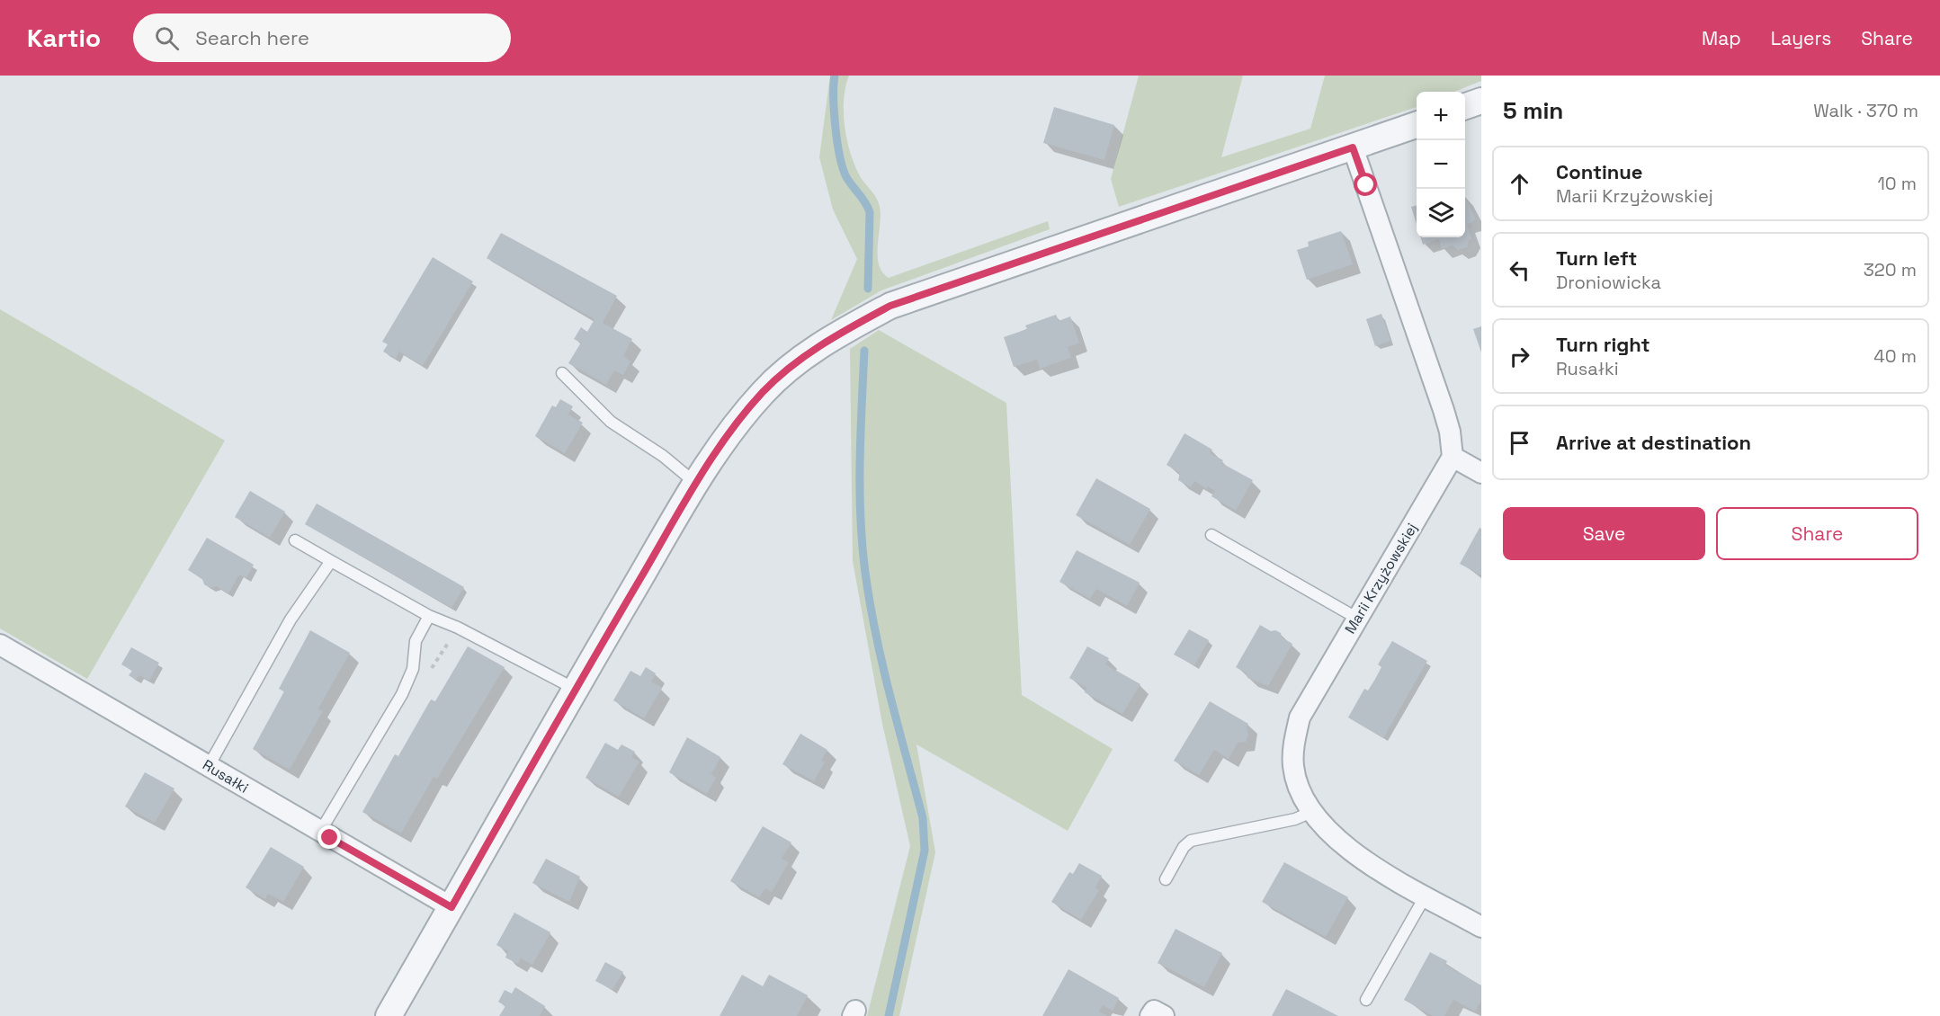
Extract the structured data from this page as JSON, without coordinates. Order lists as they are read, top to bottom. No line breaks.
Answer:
{"streets":{"street":["Marii Krzyżowskiej","Rusałki"]},"page":{"header":"Kartio","search":"Search here","nav":["Map","Layers","Share"],"heading":["5 min","Walk · 370 m"],"map_buttons":["+","−"],"list":[["Continue","Marii Krzyżowskiej","10 m"],["Turn left","Droniowicka","320 m"],["Turn right","Rusałki","40 m"],"Arrive at destination"],"buttons":["Save","Share"]}}
